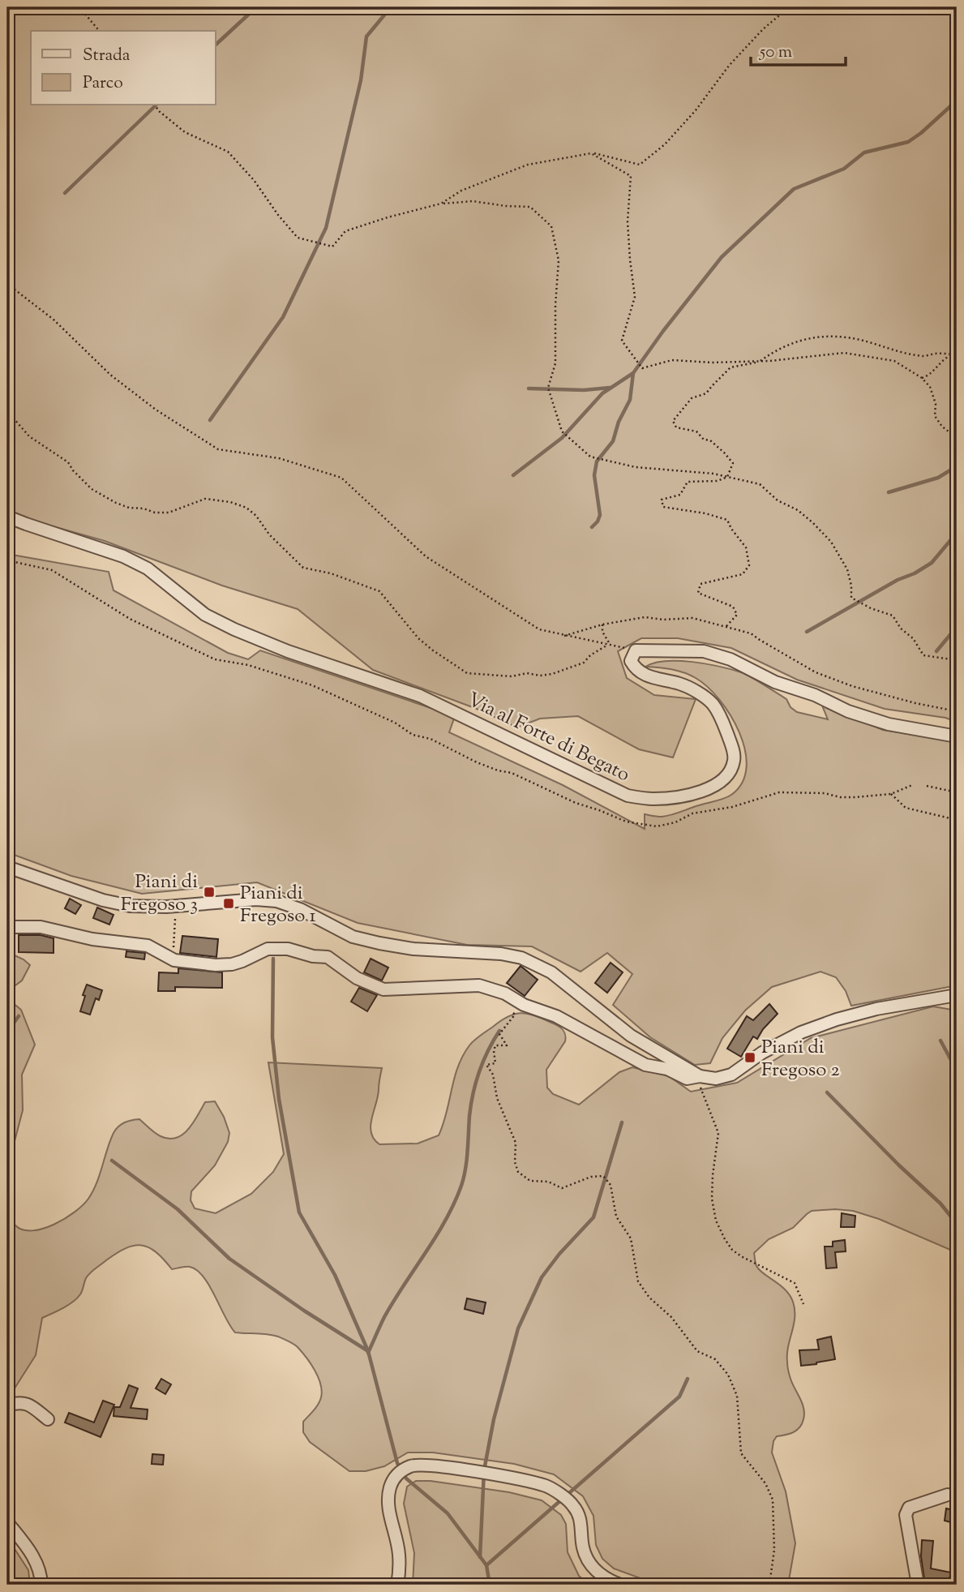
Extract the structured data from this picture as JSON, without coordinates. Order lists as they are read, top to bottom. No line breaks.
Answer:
{"streets":{"street":["Via al Forte di Begato"]},"places":{"transit":["Piani di Fregoso 3","Piani di Fregoso 1","Piani di Fregoso 2"]},"legend":["Strada","Parco"],"scale_bar":"50 m"}
